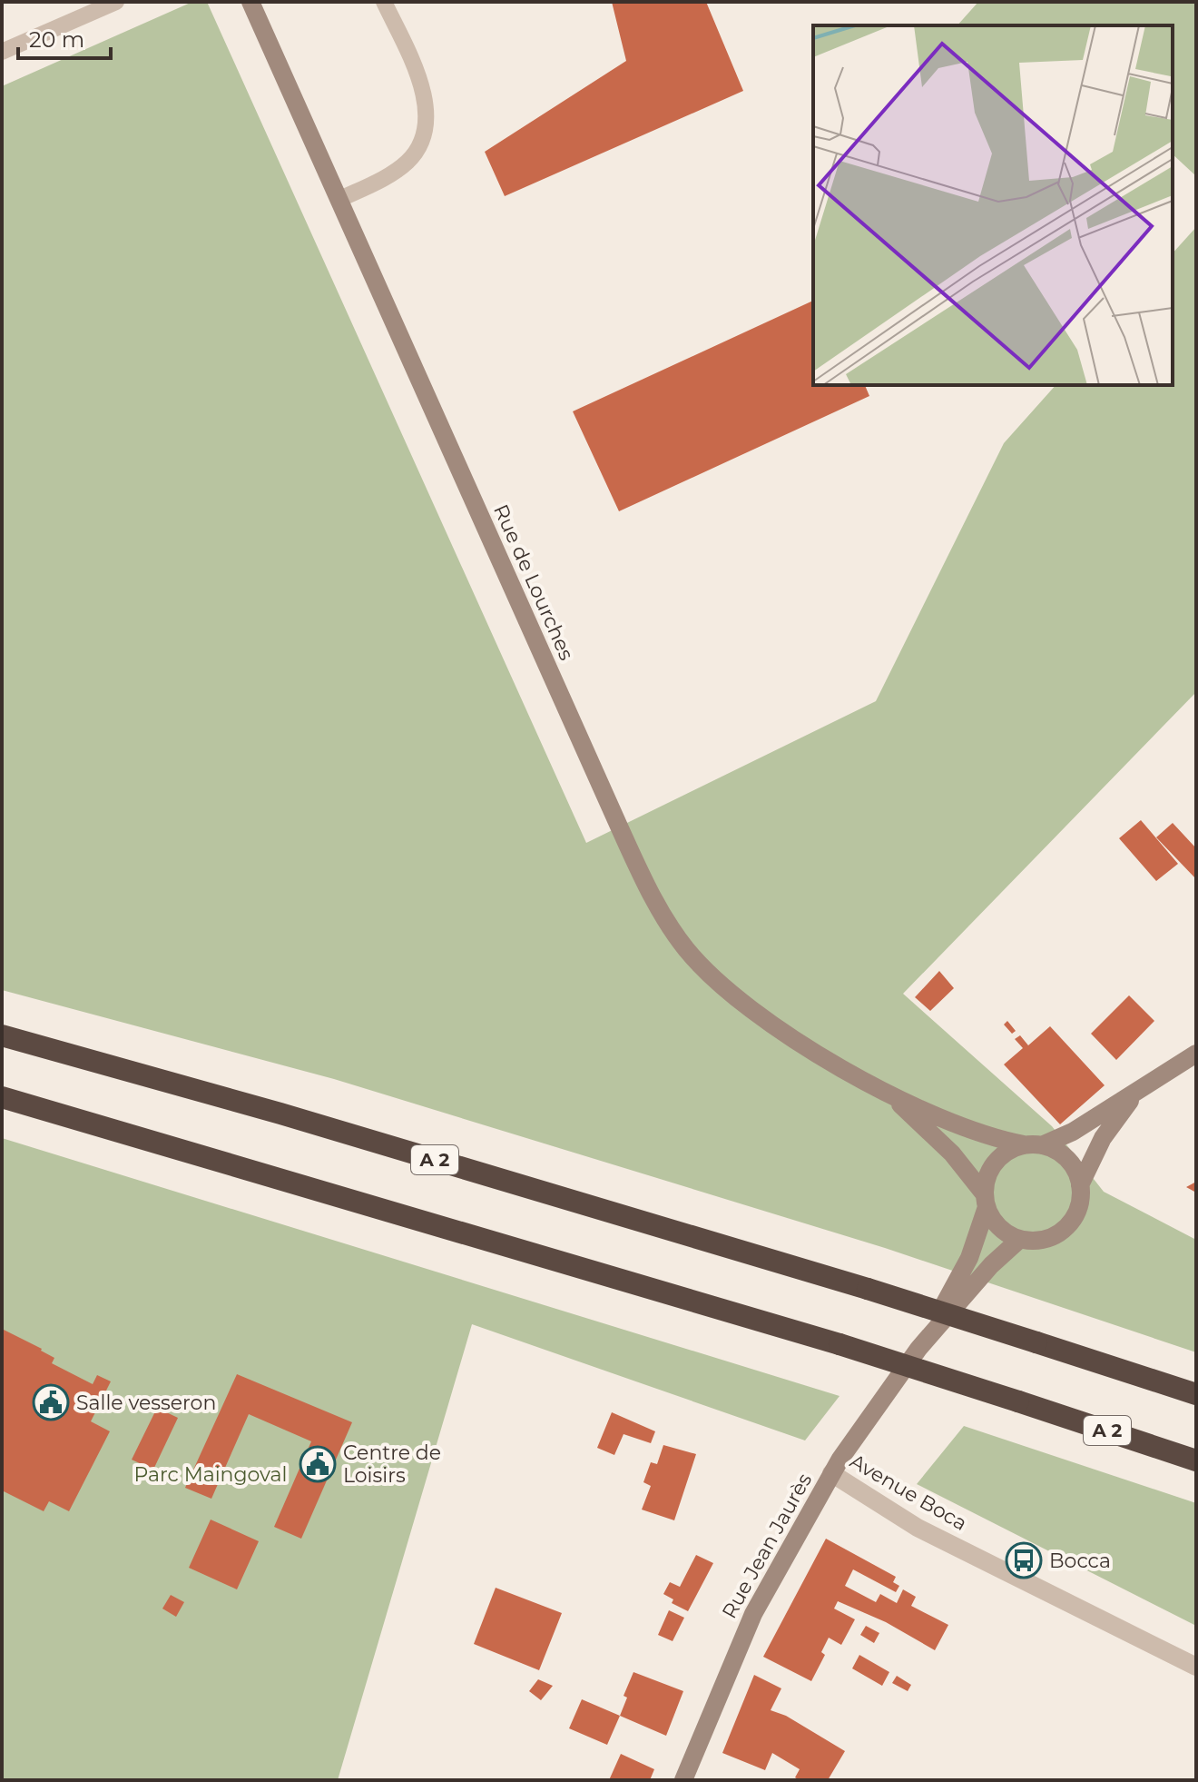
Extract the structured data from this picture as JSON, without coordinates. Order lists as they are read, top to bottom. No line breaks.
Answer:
{"streets":{"highway":["A 2"],"street":["Rue de Lourches","Avenue Boca","Rue Jean Jaurès"]},"crossings":[["Rue de Lourches","Rue Jean Jaurès"],["Avenue Boca","Rue Jean Jaurès"]],"parks":["Parc Maingoval"],"places":{"public building":["Salle vesseron","Centre de Loisirs"],"bus stop":["Bocca"]},"scale_bar":"20 m"}
